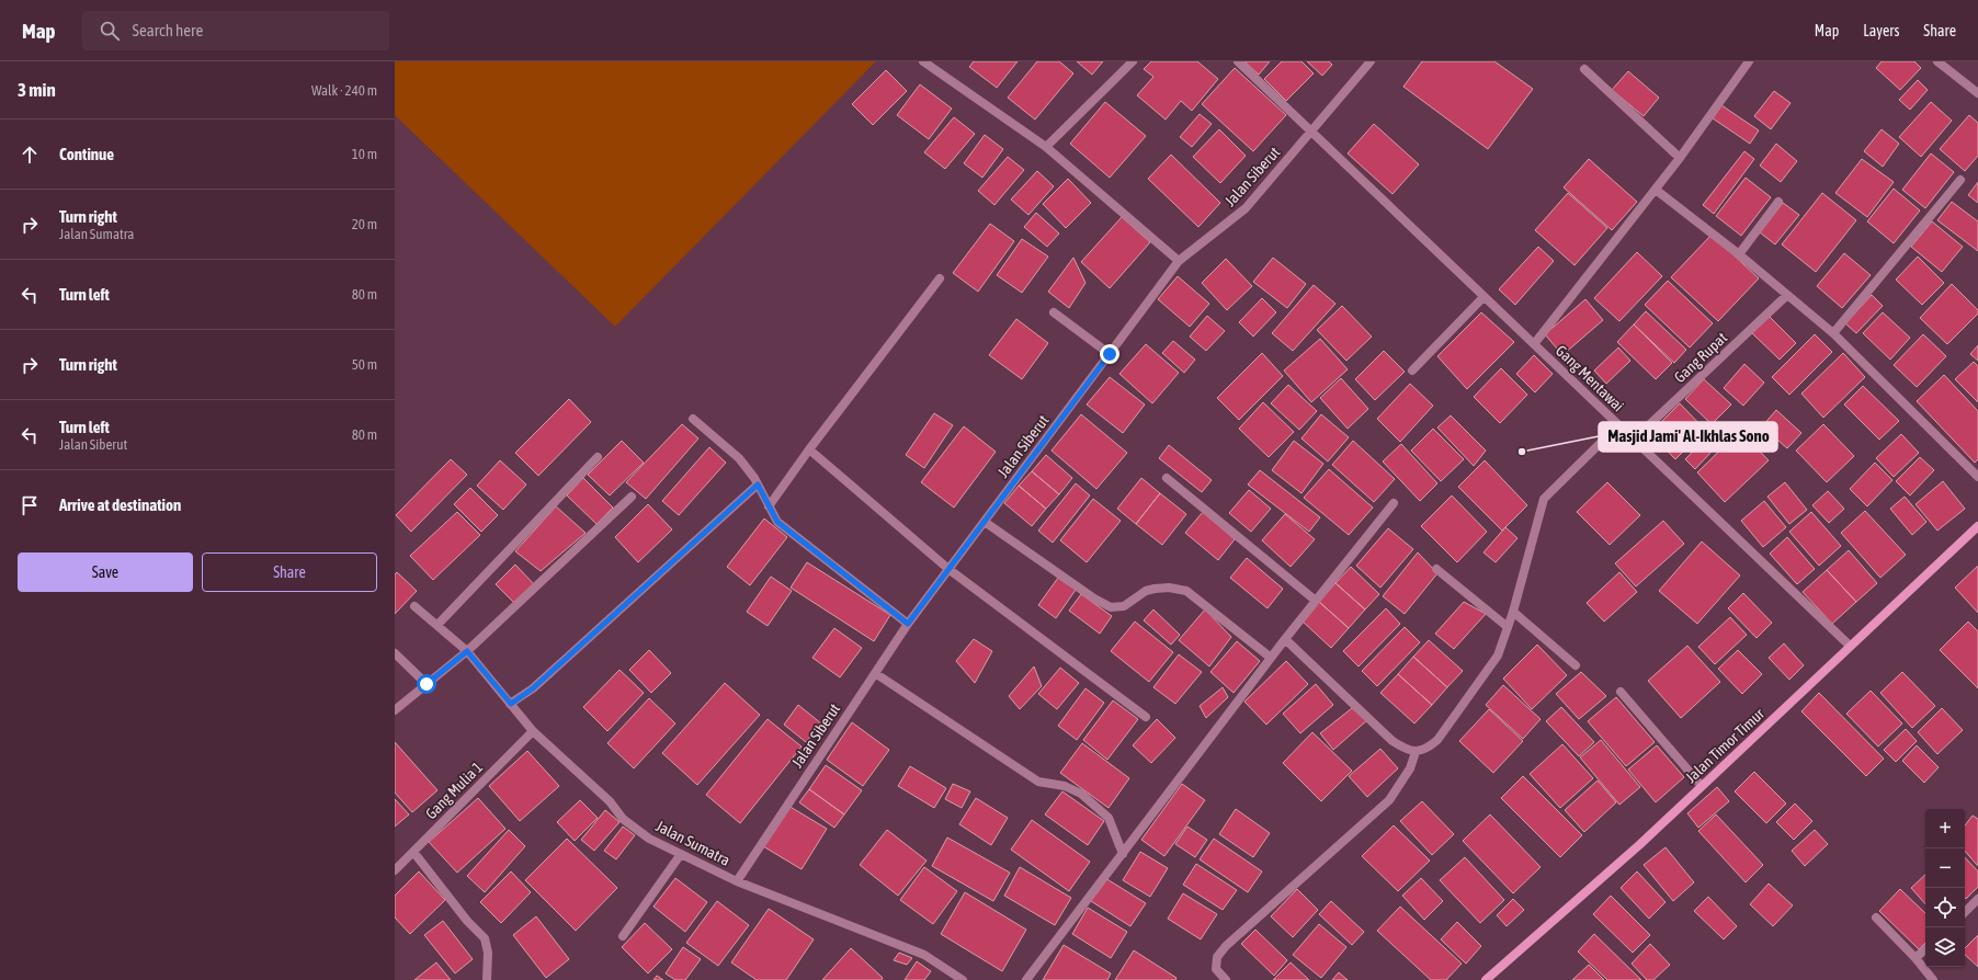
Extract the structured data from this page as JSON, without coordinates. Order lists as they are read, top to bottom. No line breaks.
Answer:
{"streets":{"street":["Jalan Siberut","Gang Rupat","Gang Mentawai","Jalan Timor Timur","Gang Mulia 1","Jalan Sumatra"]},"crossings":[["Jalan Siberut","Gang Mentawai"],["Jalan Siberut","Jalan Sumatra"],["Gang Rupat","Gang Mentawai"],["Gang Mentawai","Jalan Timor Timur"],["Gang Mulia 1","Jalan Sumatra"]],"places":["Masjid Jami' Al-Ikhlas Sono"],"page":{"header":"Map","search":"Search here","nav":["Map","Layers","Share"],"heading":["3 min","Walk · 240 m"],"list":[["Continue","10 m"],["Turn right","Jalan Sumatra","20 m"],["Turn left","80 m"],["Turn right","50 m"],["Turn left","Jalan Siberut","80 m"],"Arrive at destination"],"buttons":["Save","Share"],"map_buttons":["+","−"]}}
